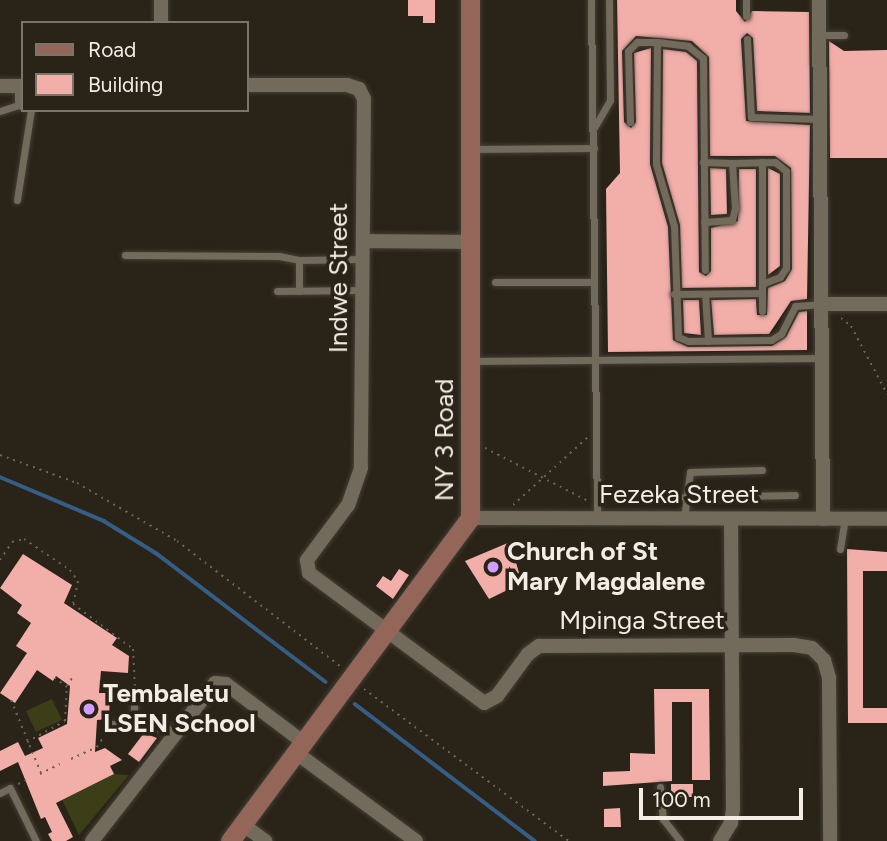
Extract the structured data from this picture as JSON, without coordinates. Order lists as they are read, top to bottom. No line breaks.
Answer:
{"streets":{"street":["Indwe Street","NY 3 Road","Fezeka Street","Mpinga Street"]},"crossings":[["Indwe Street","Mpinga Street"],["NY 3 Road","Fezeka Street"],["NY 3 Road","Mpinga Street"]],"places":["Church of St Mary Magdalene","Tembaletu LSEN School"],"legend":["Road","Building"],"scale_bar":"100 m"}
